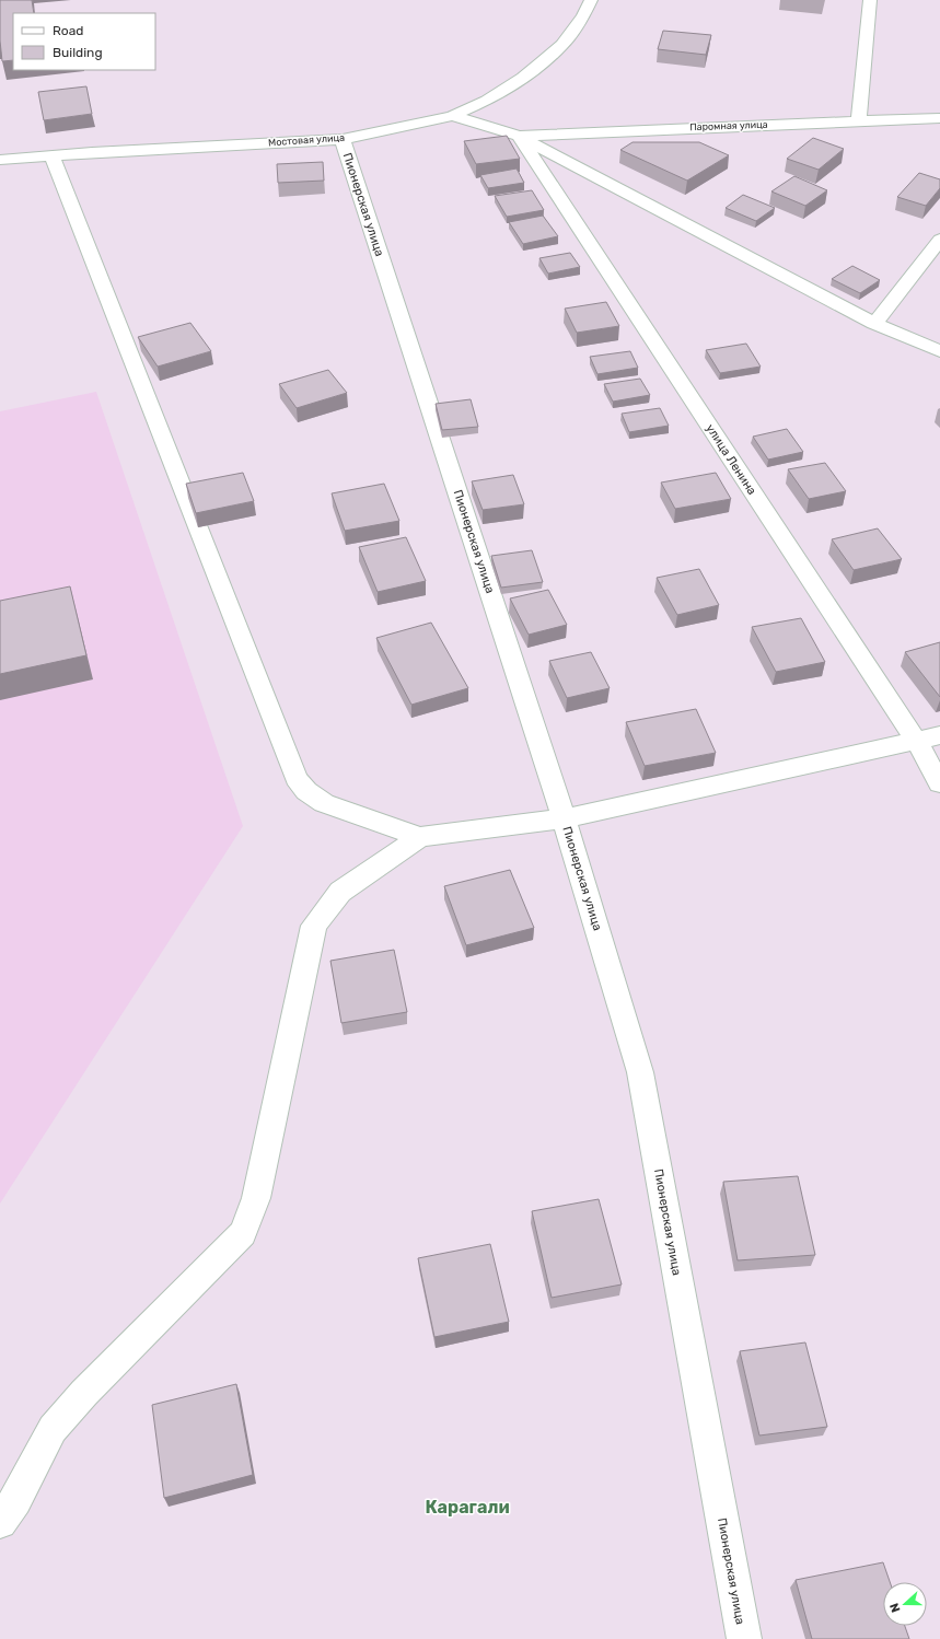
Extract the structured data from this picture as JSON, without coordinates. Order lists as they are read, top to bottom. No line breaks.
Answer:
{"streets":{"street":["Паромная улица","Мостовая улица","Пионерская улица","улица Ленина"]},"crossings":[["Паромная улица","улица Ленина"],["Мостовая улица","Пионерская улица"]],"districts":["Карагали"],"legend":["Road","Building"],"north":"left"}
